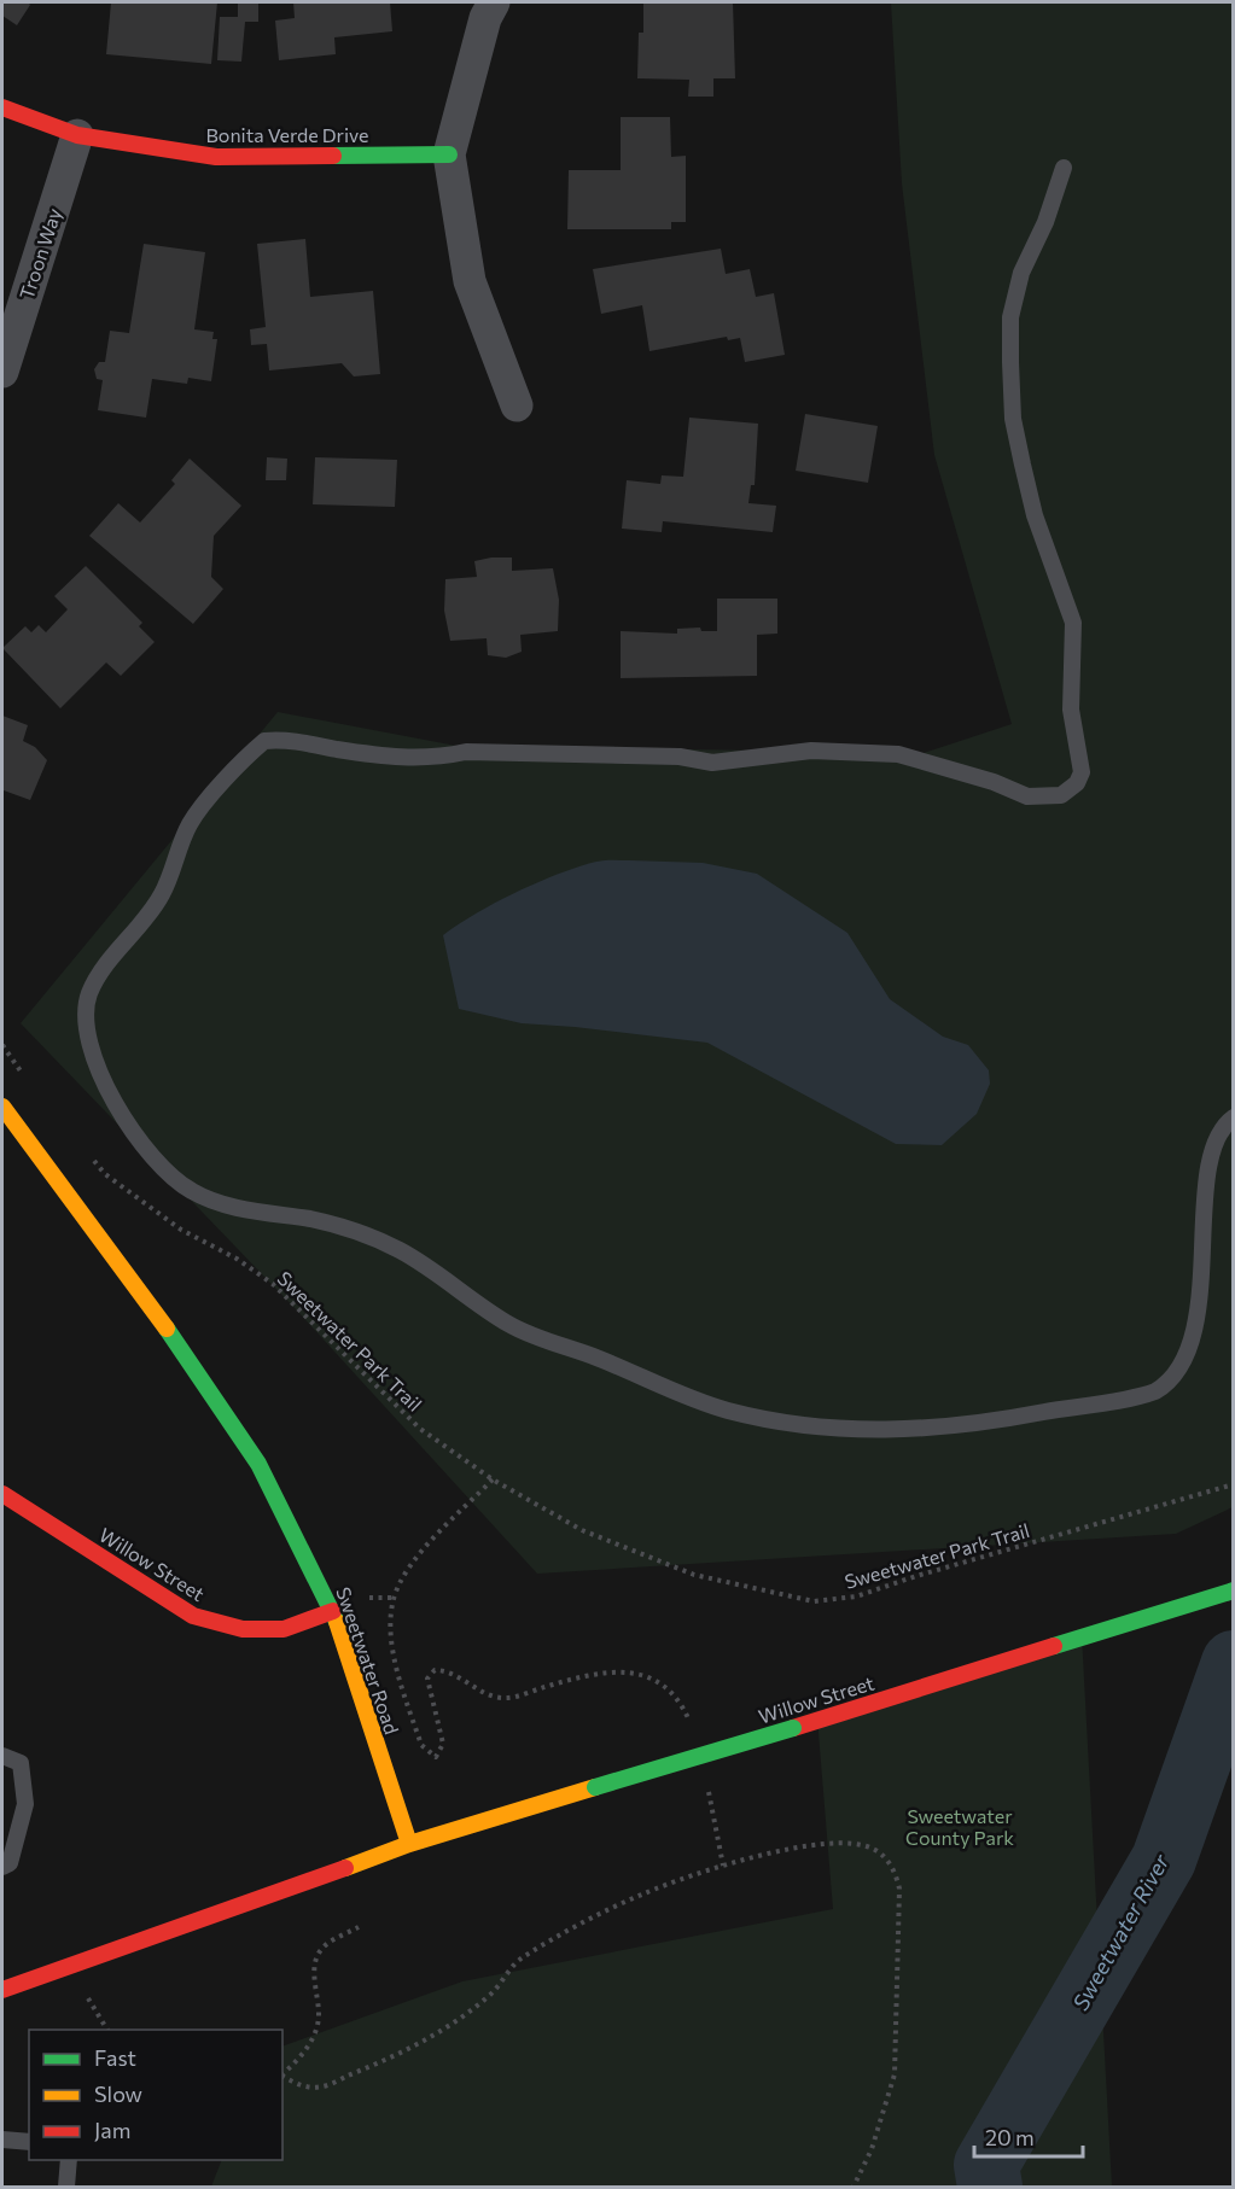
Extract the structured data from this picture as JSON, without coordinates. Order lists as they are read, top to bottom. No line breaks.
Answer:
{"streets":{"main road":["Bonita Verde Drive","Willow Street","Sweetwater Road"],"street":["Troon Way"],"path":["Sweetwater Park Trail"]},"crossings":[["Bonita Verde Drive","Troon Way"],["Willow Street","Sweetwater Road"]],"water":["Sweetwater River"],"parks":["Sweetwater County Park"],"legend":["Fast","Slow","Jam"],"scale_bar":"20 m"}
